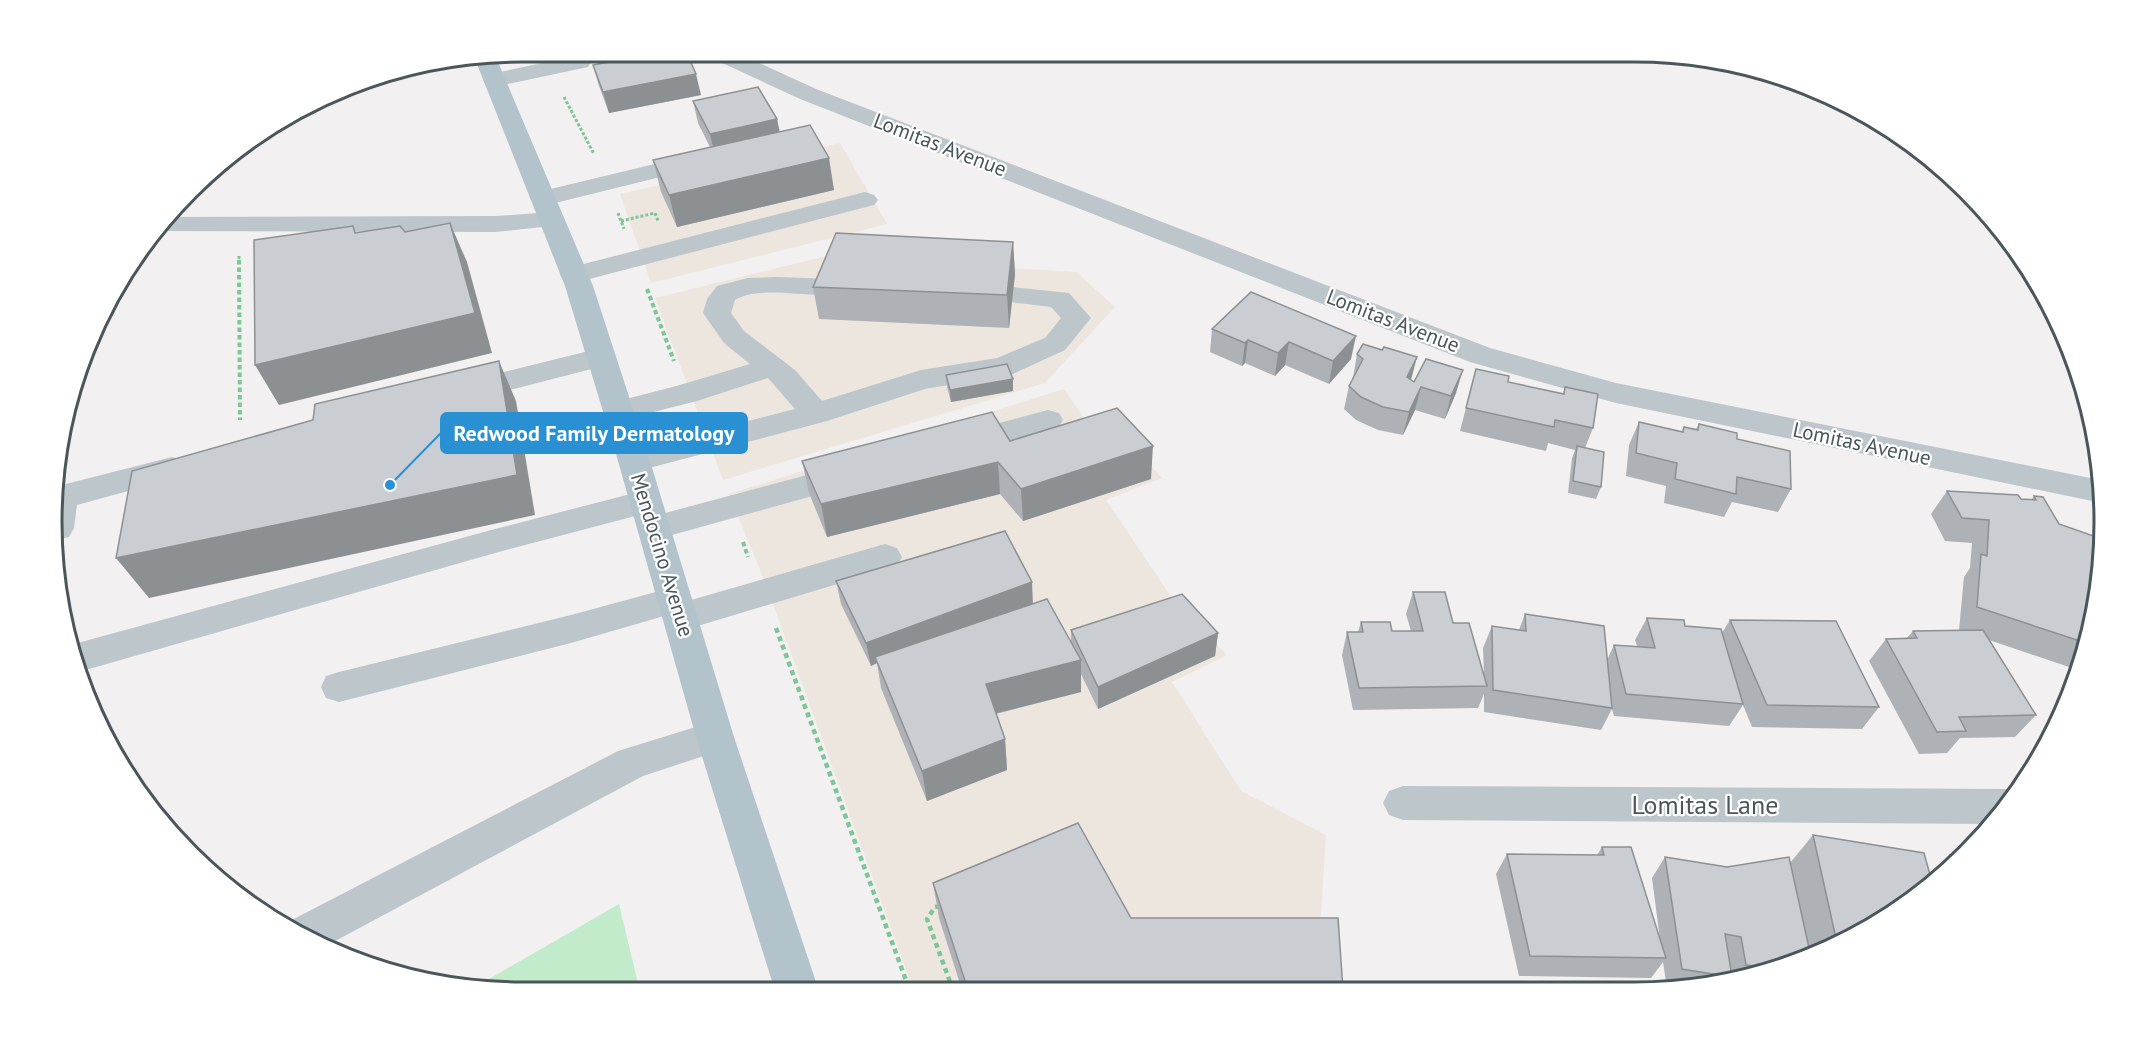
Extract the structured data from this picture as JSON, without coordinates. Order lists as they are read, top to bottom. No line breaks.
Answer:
{"streets":{"main road":["Mendocino Avenue"],"street":["Lomitas Avenue","Lomitas Lane"]},"places":["Redwood Family Dermatology"]}
